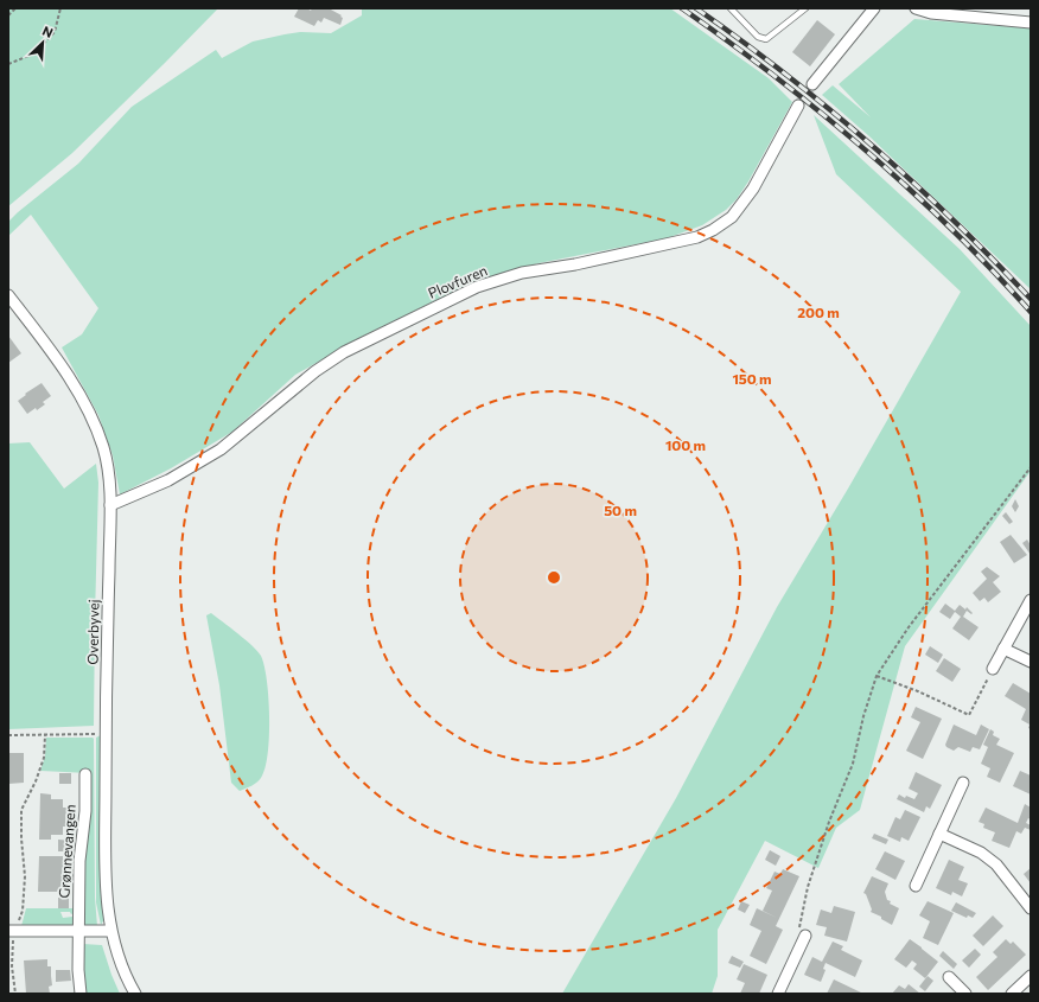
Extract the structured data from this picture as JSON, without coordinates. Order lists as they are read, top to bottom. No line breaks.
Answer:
{"streets":{"street":["Plovfuren","Overbyvej","Grønnevangen"]},"crossings":[["Plovfuren","Overbyvej"]],"north":"top right","rings":["200 m","150 m","100 m","50 m"]}
